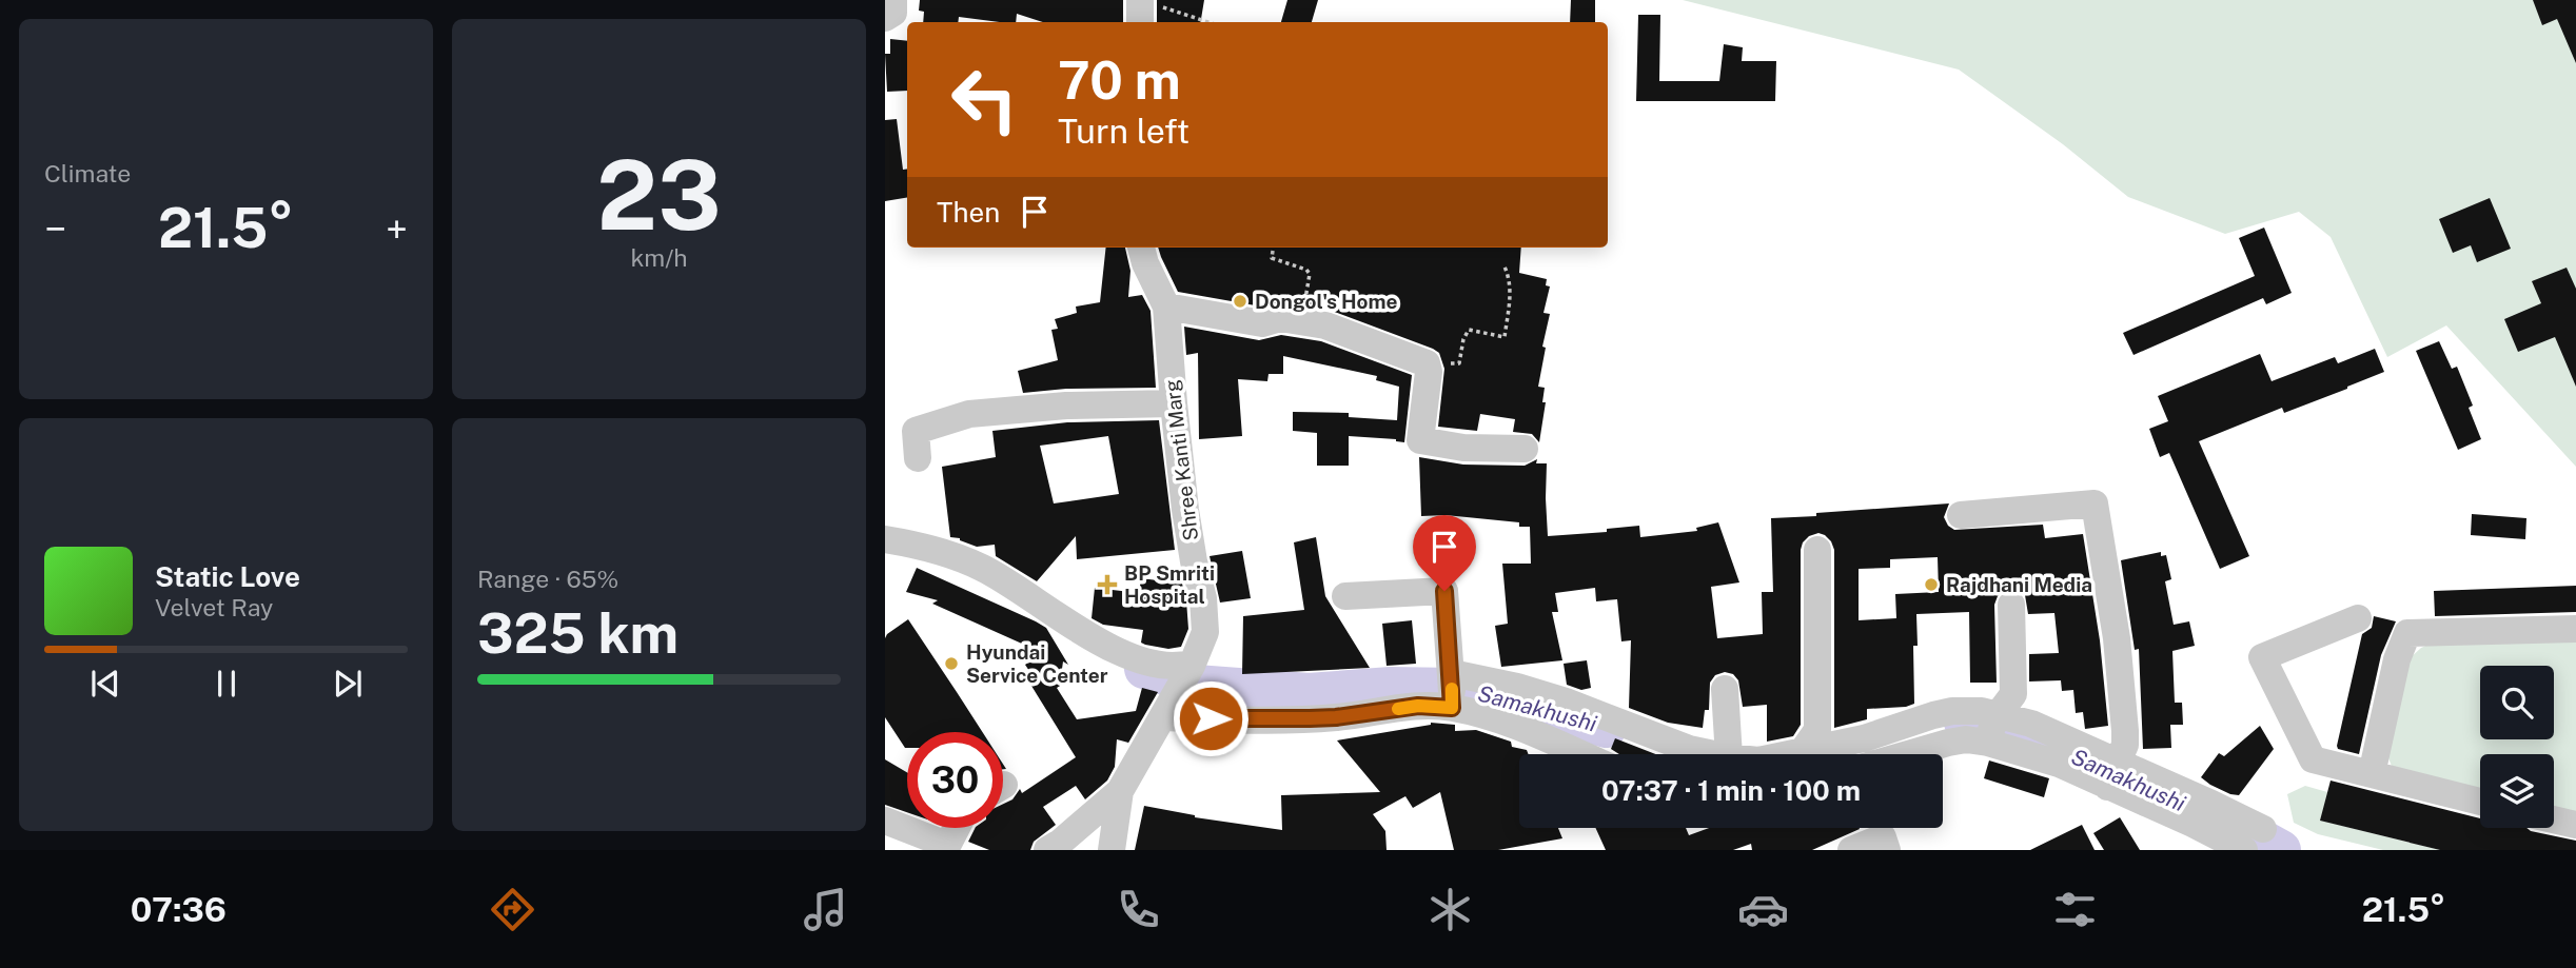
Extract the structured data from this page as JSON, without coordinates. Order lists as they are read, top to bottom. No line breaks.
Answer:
{"streets":{"street":["Shree Kanti Marg"]},"water":["Samakhushi"],"places":{"other":["Dongol's Home","Rajdhani Media","Hyundai Service Center"],"health":["BP Smriti Hospital"]},"page":{"tile":["Climate",["23","km/h"],["Range · 65%","325 km"]],"turn":["70 m","Turn left"],"then":"Then","heat":["−","21.5°","+"],"song":["Static Love","Velvet Ray"],"limit":"30","trip":"07:37 · 1 min · 100 m","tabs":["07:36","21.5°"]}}
